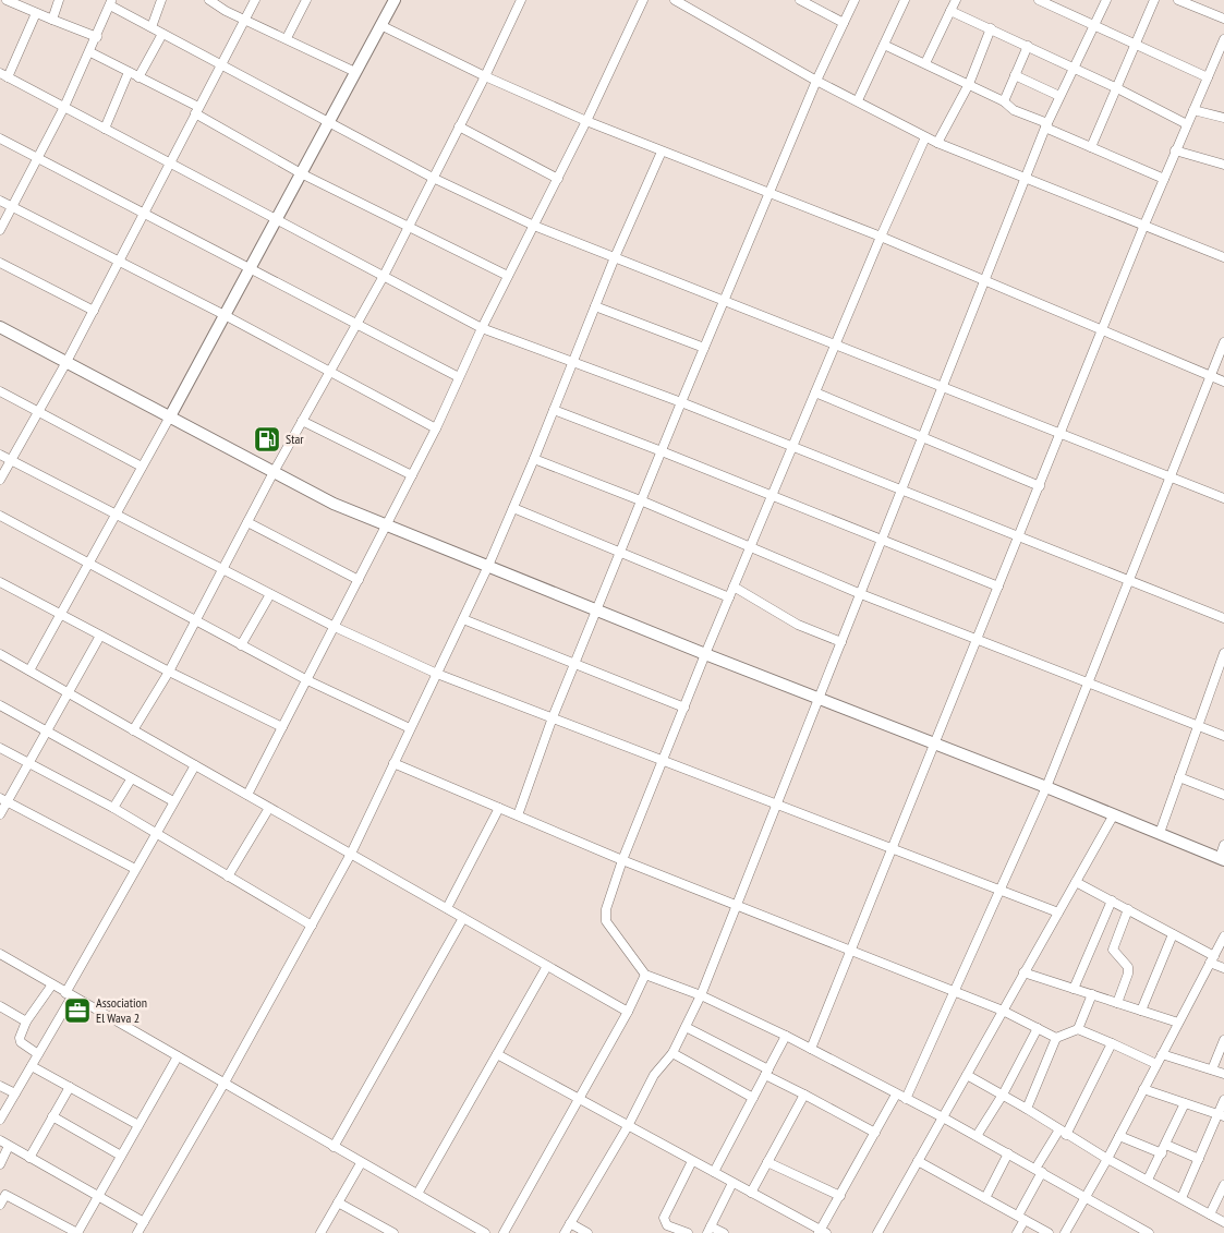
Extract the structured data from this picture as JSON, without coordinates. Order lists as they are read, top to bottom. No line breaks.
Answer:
{"places":{"fuel station":["Star"],"office":["Association El Wava 2"]}}
